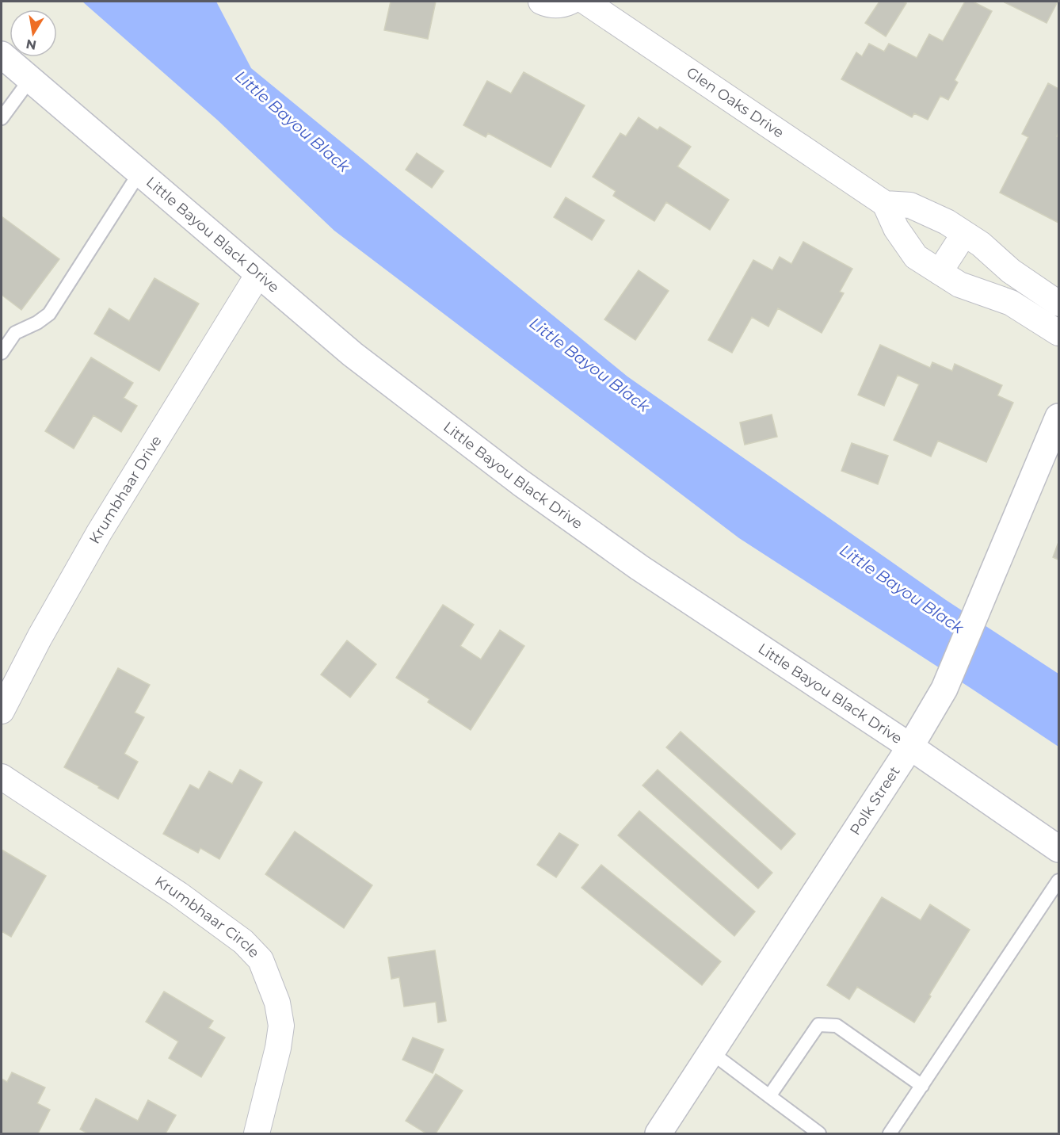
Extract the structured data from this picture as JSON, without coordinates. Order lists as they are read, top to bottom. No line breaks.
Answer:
{"streets":{"main road":["Little Bayou Black Drive","Polk Street"],"street":["Glen Oaks Drive","Krumbhaar Drive","Krumbhaar Circle"]},"crossings":[["Little Bayou Black Drive","Krumbhaar Drive"],["Little Bayou Black Drive","Polk Street"]],"water":["Little Bayou Black"],"north":"bottom"}
